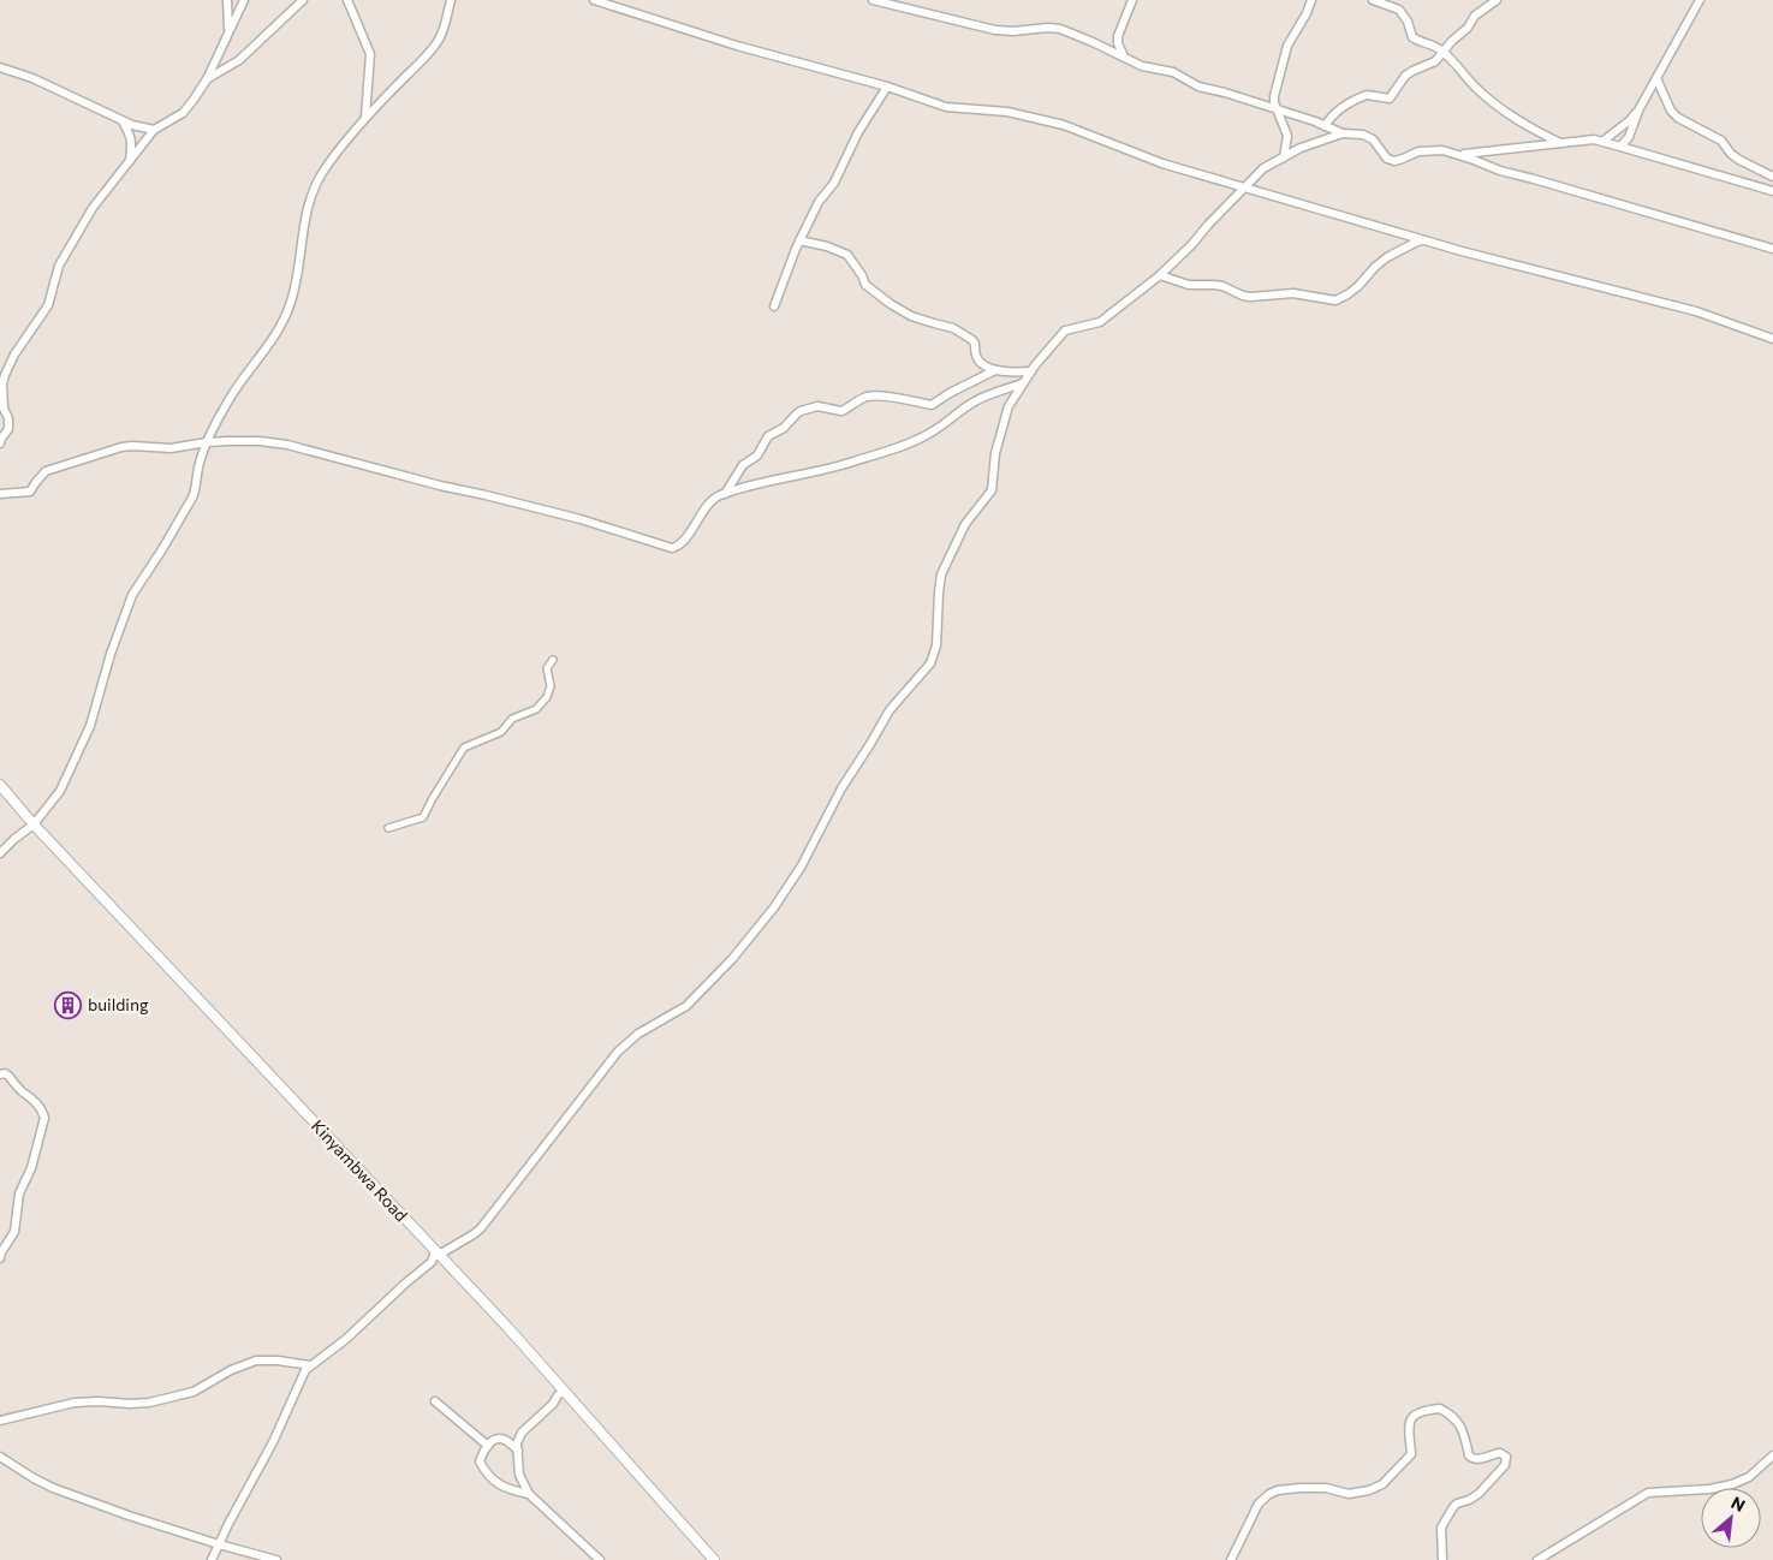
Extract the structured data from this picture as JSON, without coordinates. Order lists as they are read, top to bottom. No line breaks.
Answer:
{"streets":{"street":["Kinyambwa Road"]},"places":{"building":["building"]},"north":"top right"}
